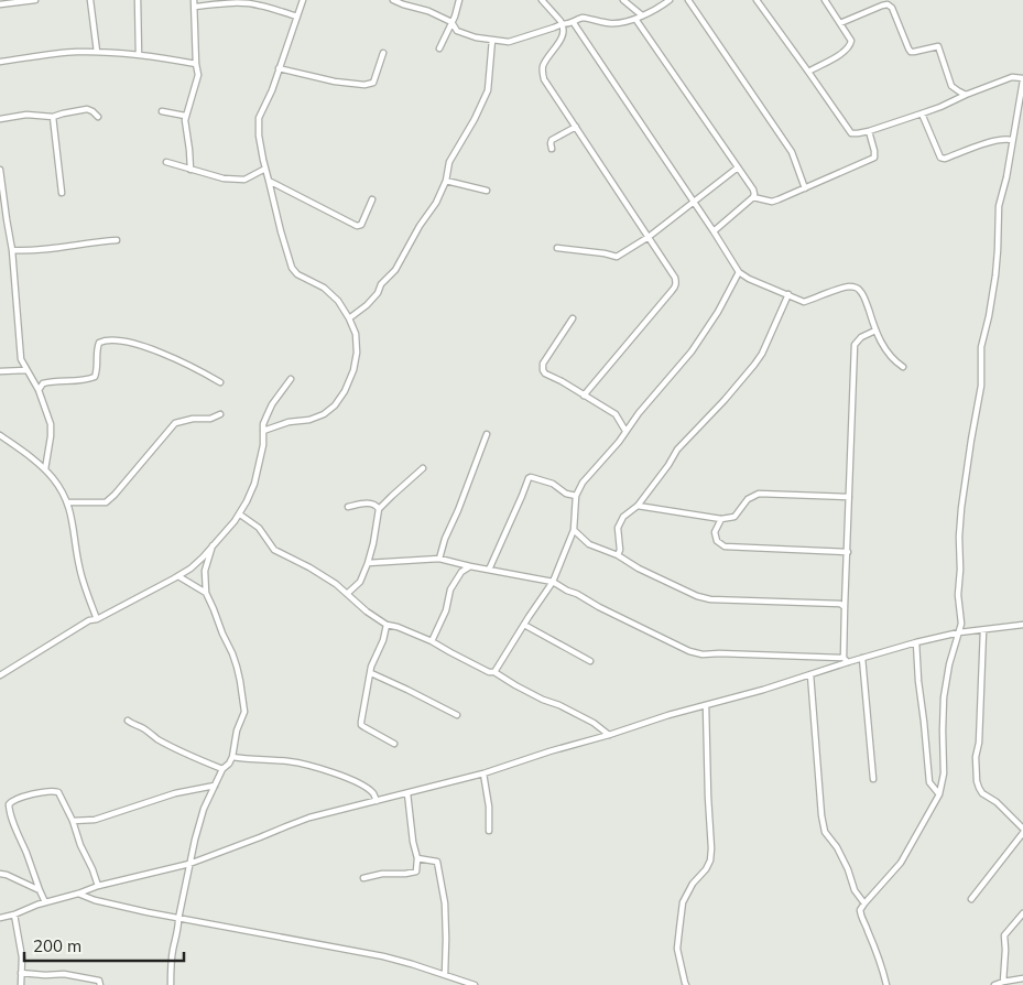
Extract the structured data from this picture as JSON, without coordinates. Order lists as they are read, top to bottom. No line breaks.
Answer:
{"scale_bar":"200 m"}
